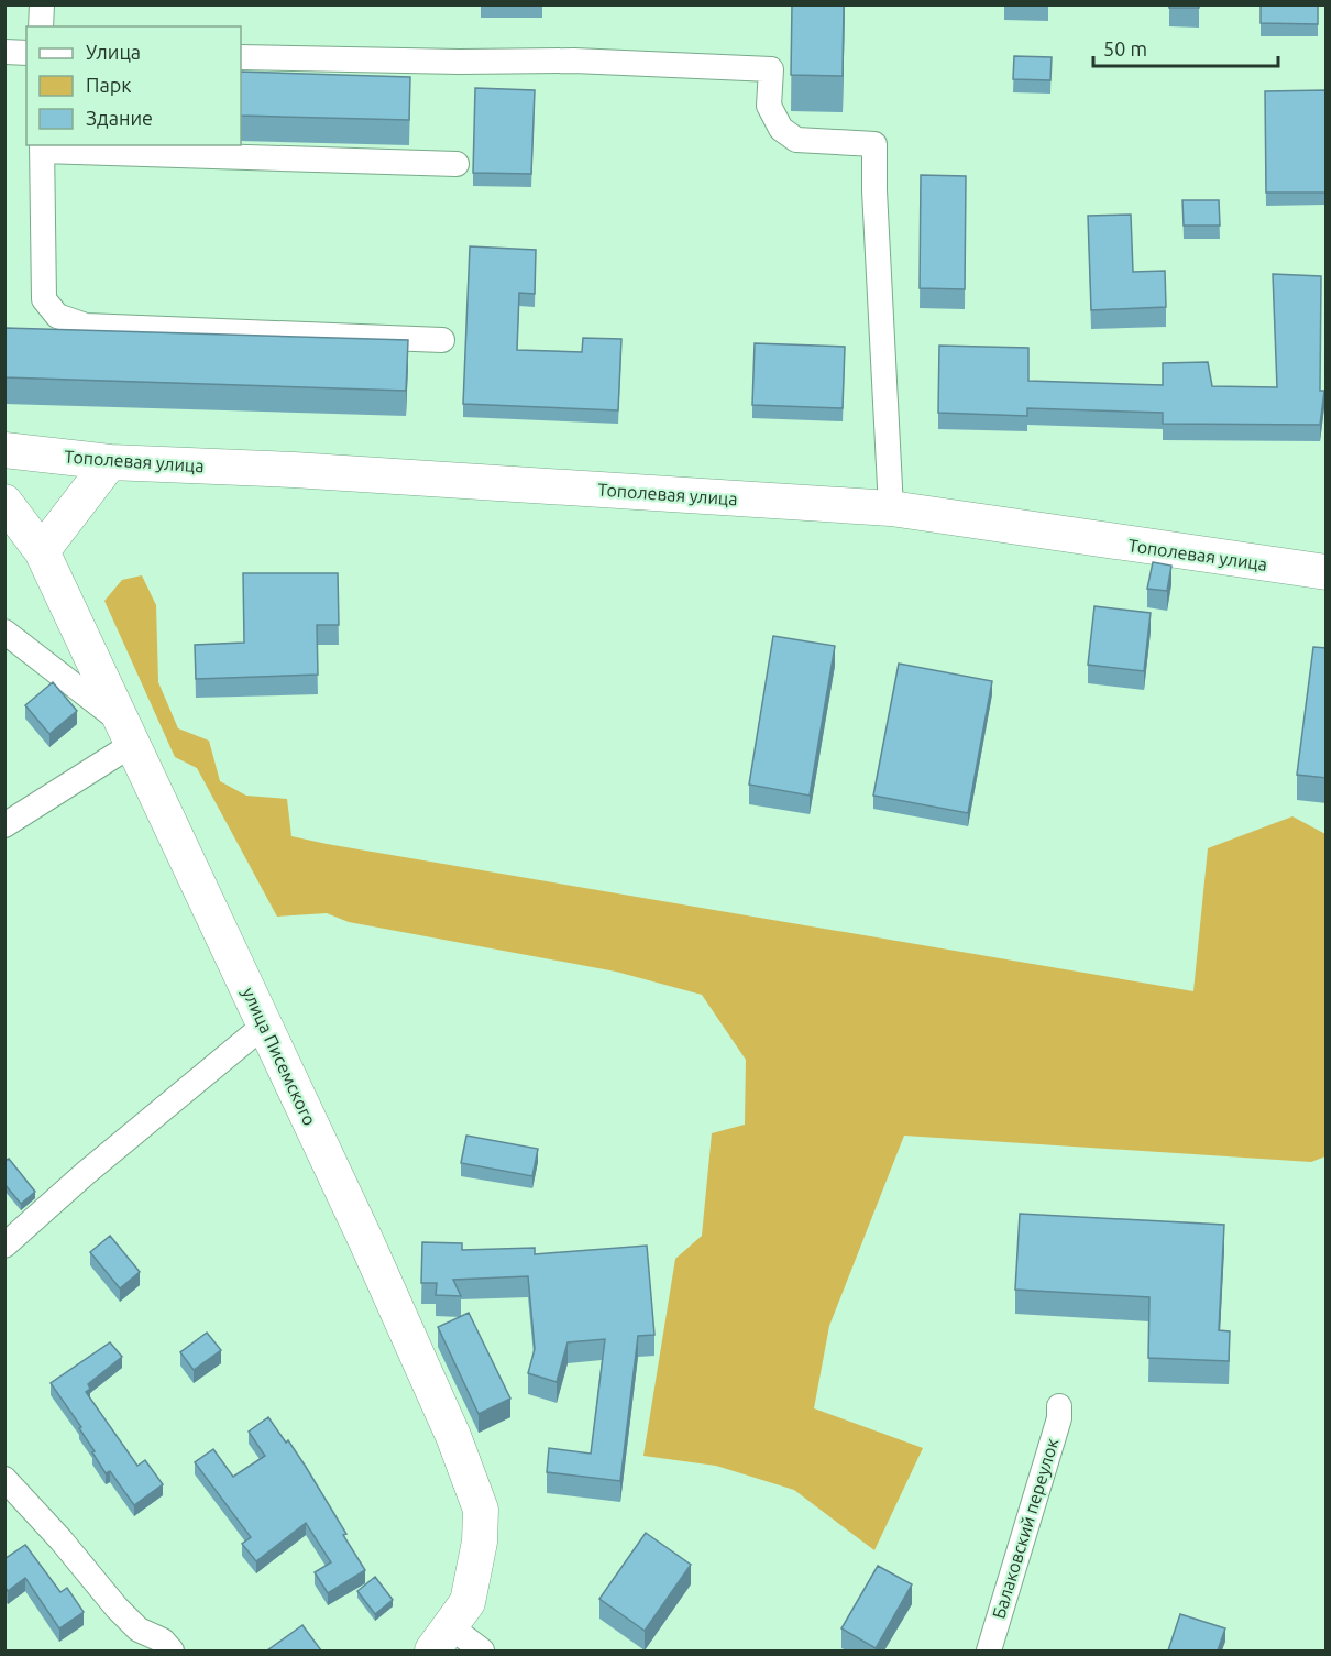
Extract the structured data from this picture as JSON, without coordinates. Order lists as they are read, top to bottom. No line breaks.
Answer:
{"streets":{"main road":["Тополевая улица","улица Писемского"],"street":["Балаковский переулок"]},"legend":["Улица","Парк","Здание"],"scale_bar":"50 m"}
